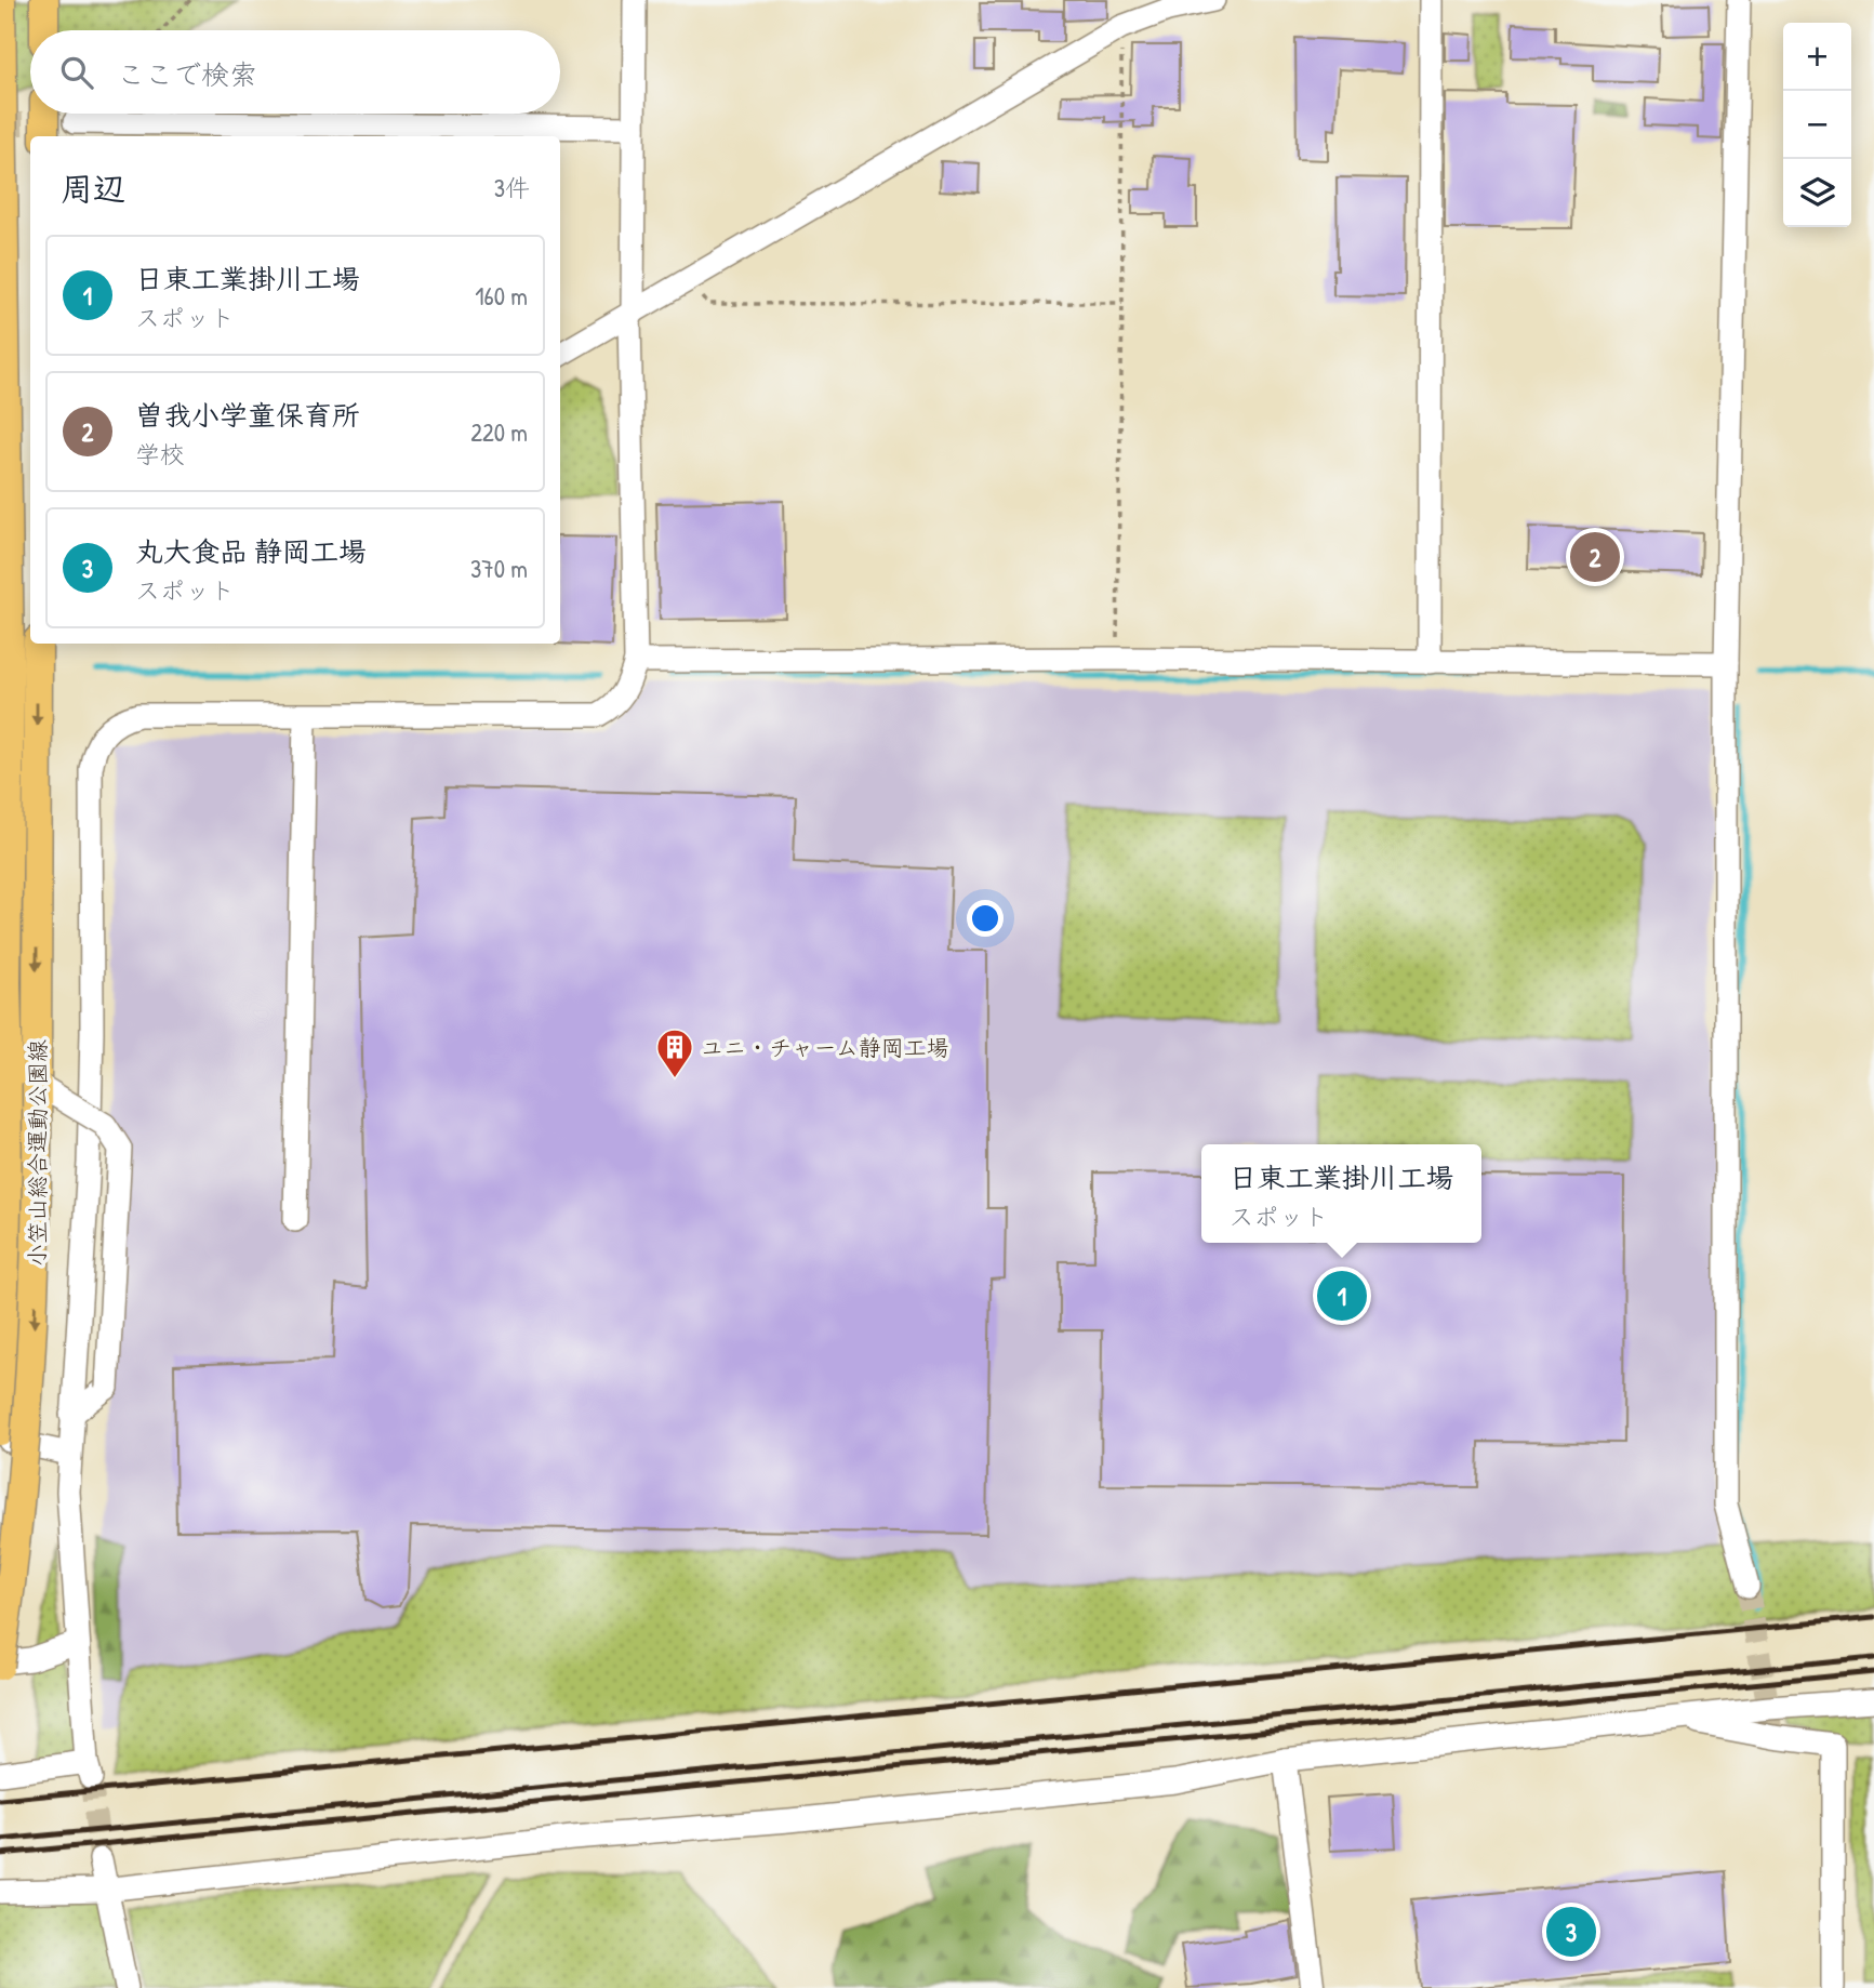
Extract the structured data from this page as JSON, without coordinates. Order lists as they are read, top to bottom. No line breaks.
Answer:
{"streets":{"main road":["小笠山総合運動公園線"]},"places":{"building":["ユニ・チャーム静岡工場"]},"page":{"map_buttons":["+","−"],"search":"ここで検索","heading":["周辺","3件"],"list":[{"mark":"1","name":"日東工業掛川工場","note":"スポット","value":"160 m"},{"mark":"2","name":"曽我小学童保育所","note":"学校","value":"220 m"},{"mark":"3","name":"丸大食品 静岡工場","note":"スポット","value":"370 m"}],"pins":["2","1","3"],"popup":["日東工業掛川工場","スポット"]}}
